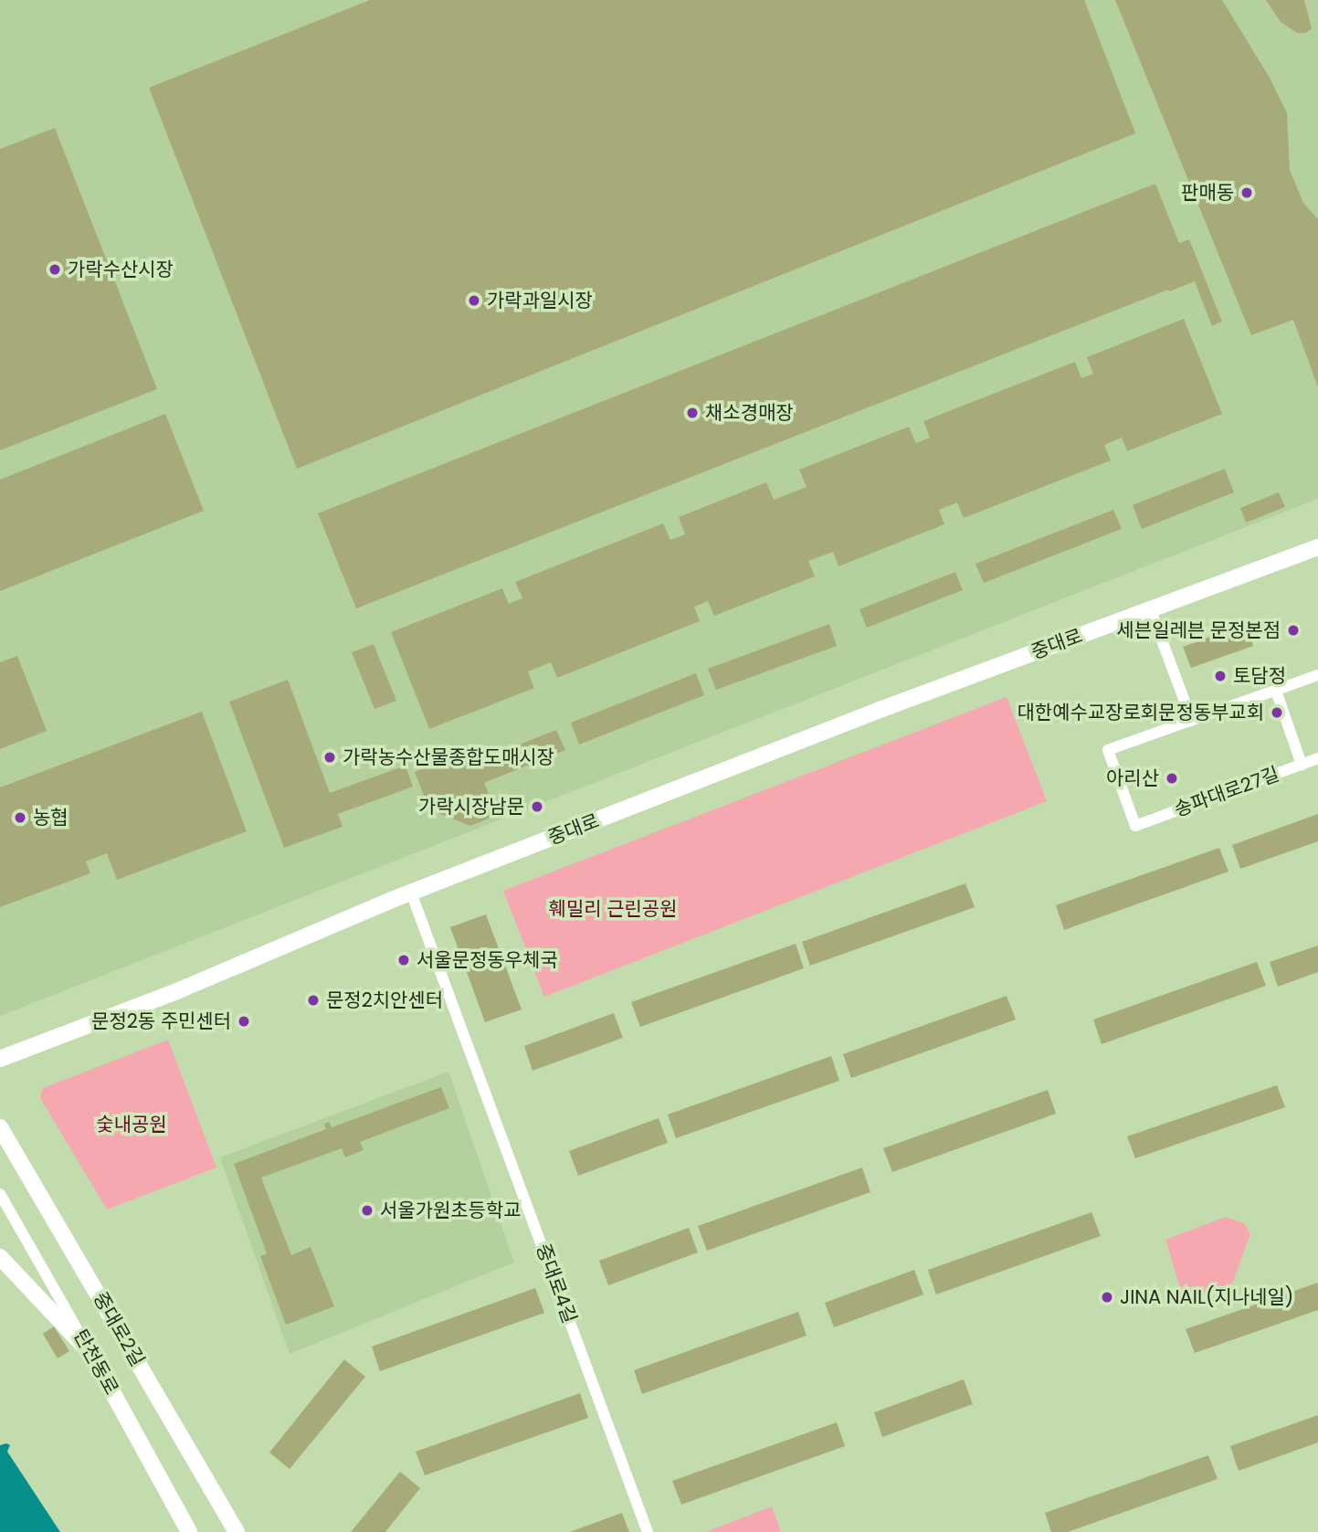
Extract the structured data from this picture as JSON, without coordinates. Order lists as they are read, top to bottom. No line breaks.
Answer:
{"streets":{"main road":["중대로","중대로2길","탄천동로"],"street":["송파대로27길","중대로4길"]},"crossings":[["중대로","중대로4길"]],"parks":["훼밀리 근린공원","숯내공원"],"places":["판매동","가락수산시장","가락과일시장","채소경매장","세븐일레븐 문정본점","토담정","대한예수교장로회문정동부교회","가락농수산물종합도매시장","아리산","가락시장남문","농협","서울문정동우체국","문정2치안센터","문정2동 주민센터","서울가원초등학교","JINA NAIL(지나네일)"]}
